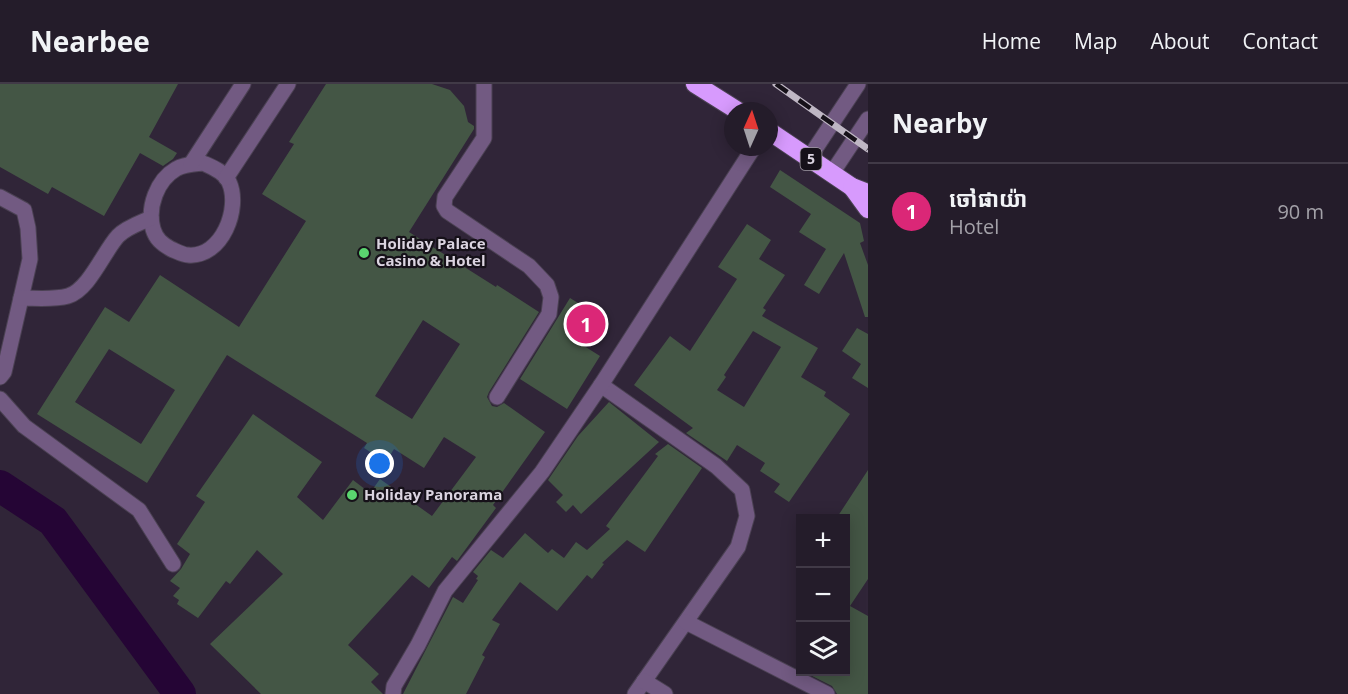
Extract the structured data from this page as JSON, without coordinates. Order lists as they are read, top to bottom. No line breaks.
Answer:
{"streets":{"highway":["5"]},"places":["Holiday Palace Casino & Hotel","Holiday Panorama"],"north":"top","page":{"header":"Nearbee","nav":["Home","Map","About","Contact"],"heading":"Nearby","list":[{"mark":"1","name":"ចៅផាយ៉ា","note":"Hotel","value":"90 m"}],"pins":"1","map_buttons":["+","−"]}}
